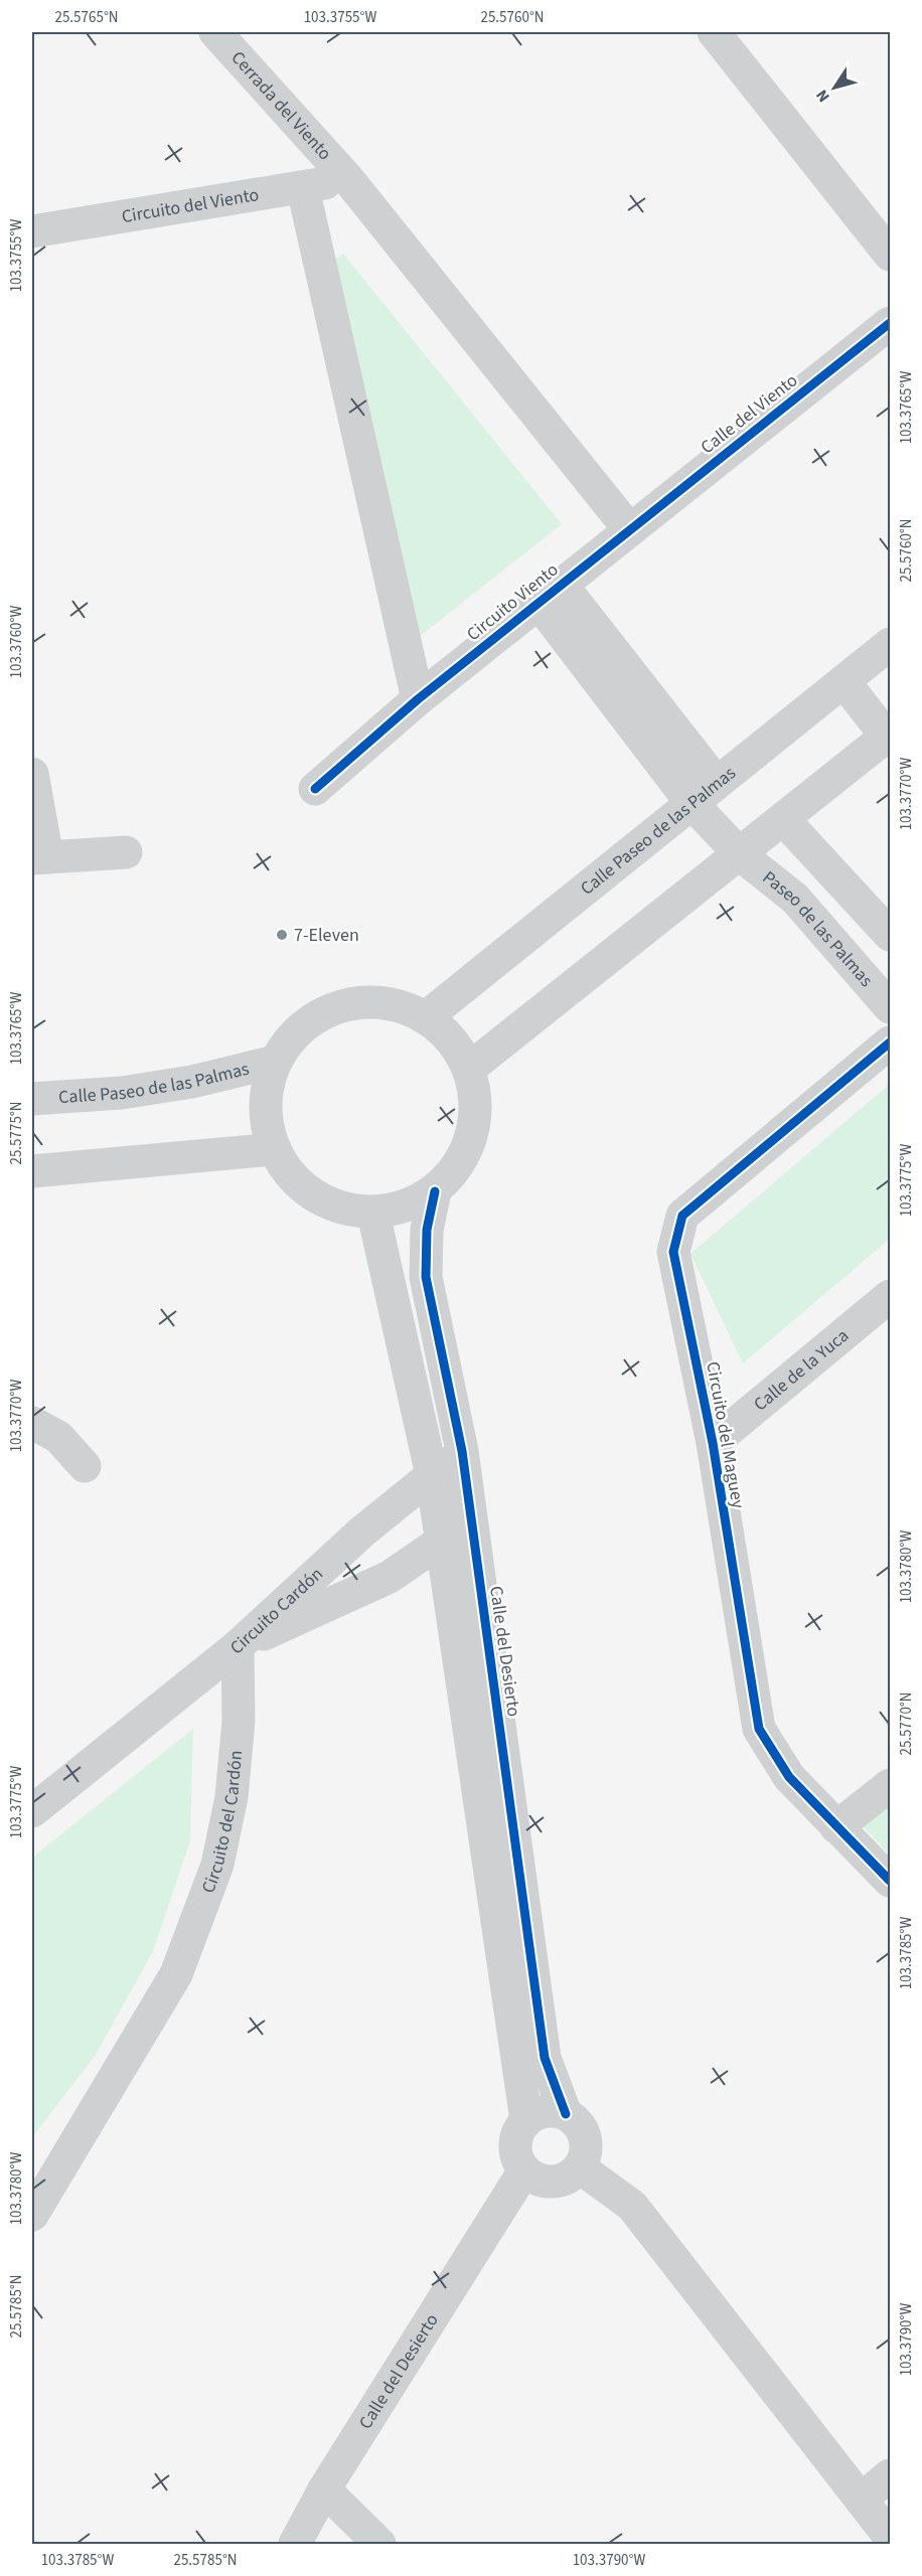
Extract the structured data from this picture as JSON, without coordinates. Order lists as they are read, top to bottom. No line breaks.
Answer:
{"streets":{"street":["Cerrada del Viento","Circuito del Viento","Calle del Viento","Circuito Viento","Calle Paseo de las Palmas","Paseo de las Palmas","Calle de la Yuca","Circuito del Maguey","Circuito Cardón","Calle del Desierto","Circuito del Cardón"]},"crossings":[["Cerrada del Viento","Circuito del Viento"],["Calle del Viento","Circuito Viento"],["Circuito Viento","Calle Paseo de las Palmas"],["Circuito Viento","Paseo de las Palmas"],["Calle Paseo de las Palmas","Calle del Desierto"],["Calle de la Yuca","Circuito del Maguey"],["Circuito Cardón","Calle del Desierto"],["Circuito Cardón","Circuito del Cardón"]],"places":["7-Eleven"],"north":"bottom left","coordinates":["25.5765°N","103.3755°W","25.5760°N","103.3765°W","103.3760°W","103.3770°W","25.5775°N","103.3775°W","103.3780°W","25.5770°N","103.3785°W","25.5785°N","103.3790°W"]}
